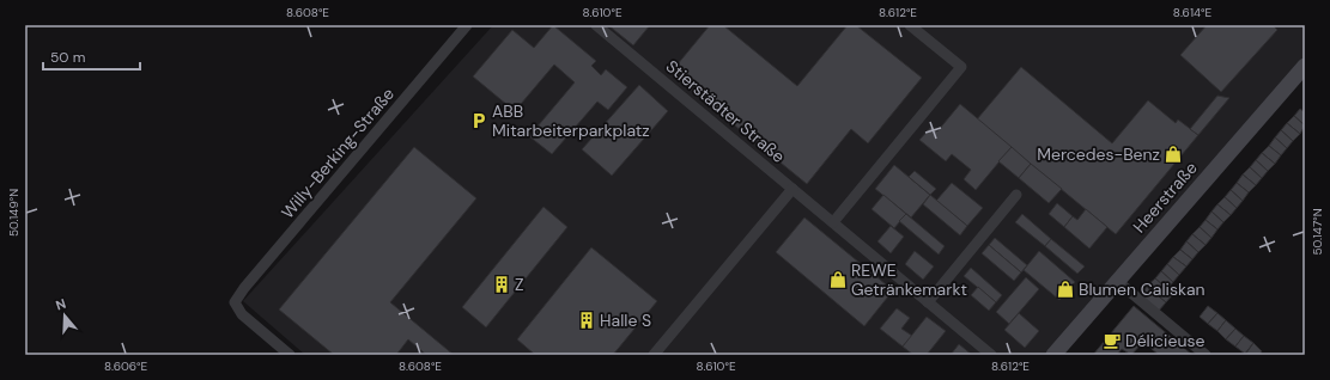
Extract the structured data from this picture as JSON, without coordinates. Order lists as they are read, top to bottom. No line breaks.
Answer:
{"streets":{"main road":["Heerstraße"],"street":["Stierstädter Straße","Willy-Berking-Straße"]},"places":{"parking":["ABB Mitarbeiterparkplatz"],"shop":["Mercedes-Benz","REWE Getränkemarkt","Blumen Caliskan"],"building":["Z","Halle S"],"cafe":["Délicieuse"]},"scale_bar":"50 m","north":"top","coordinates":["8.608°E","8.610°E","8.612°E","8.614°E","50.149°N","50.147°N","8.606°E"]}
